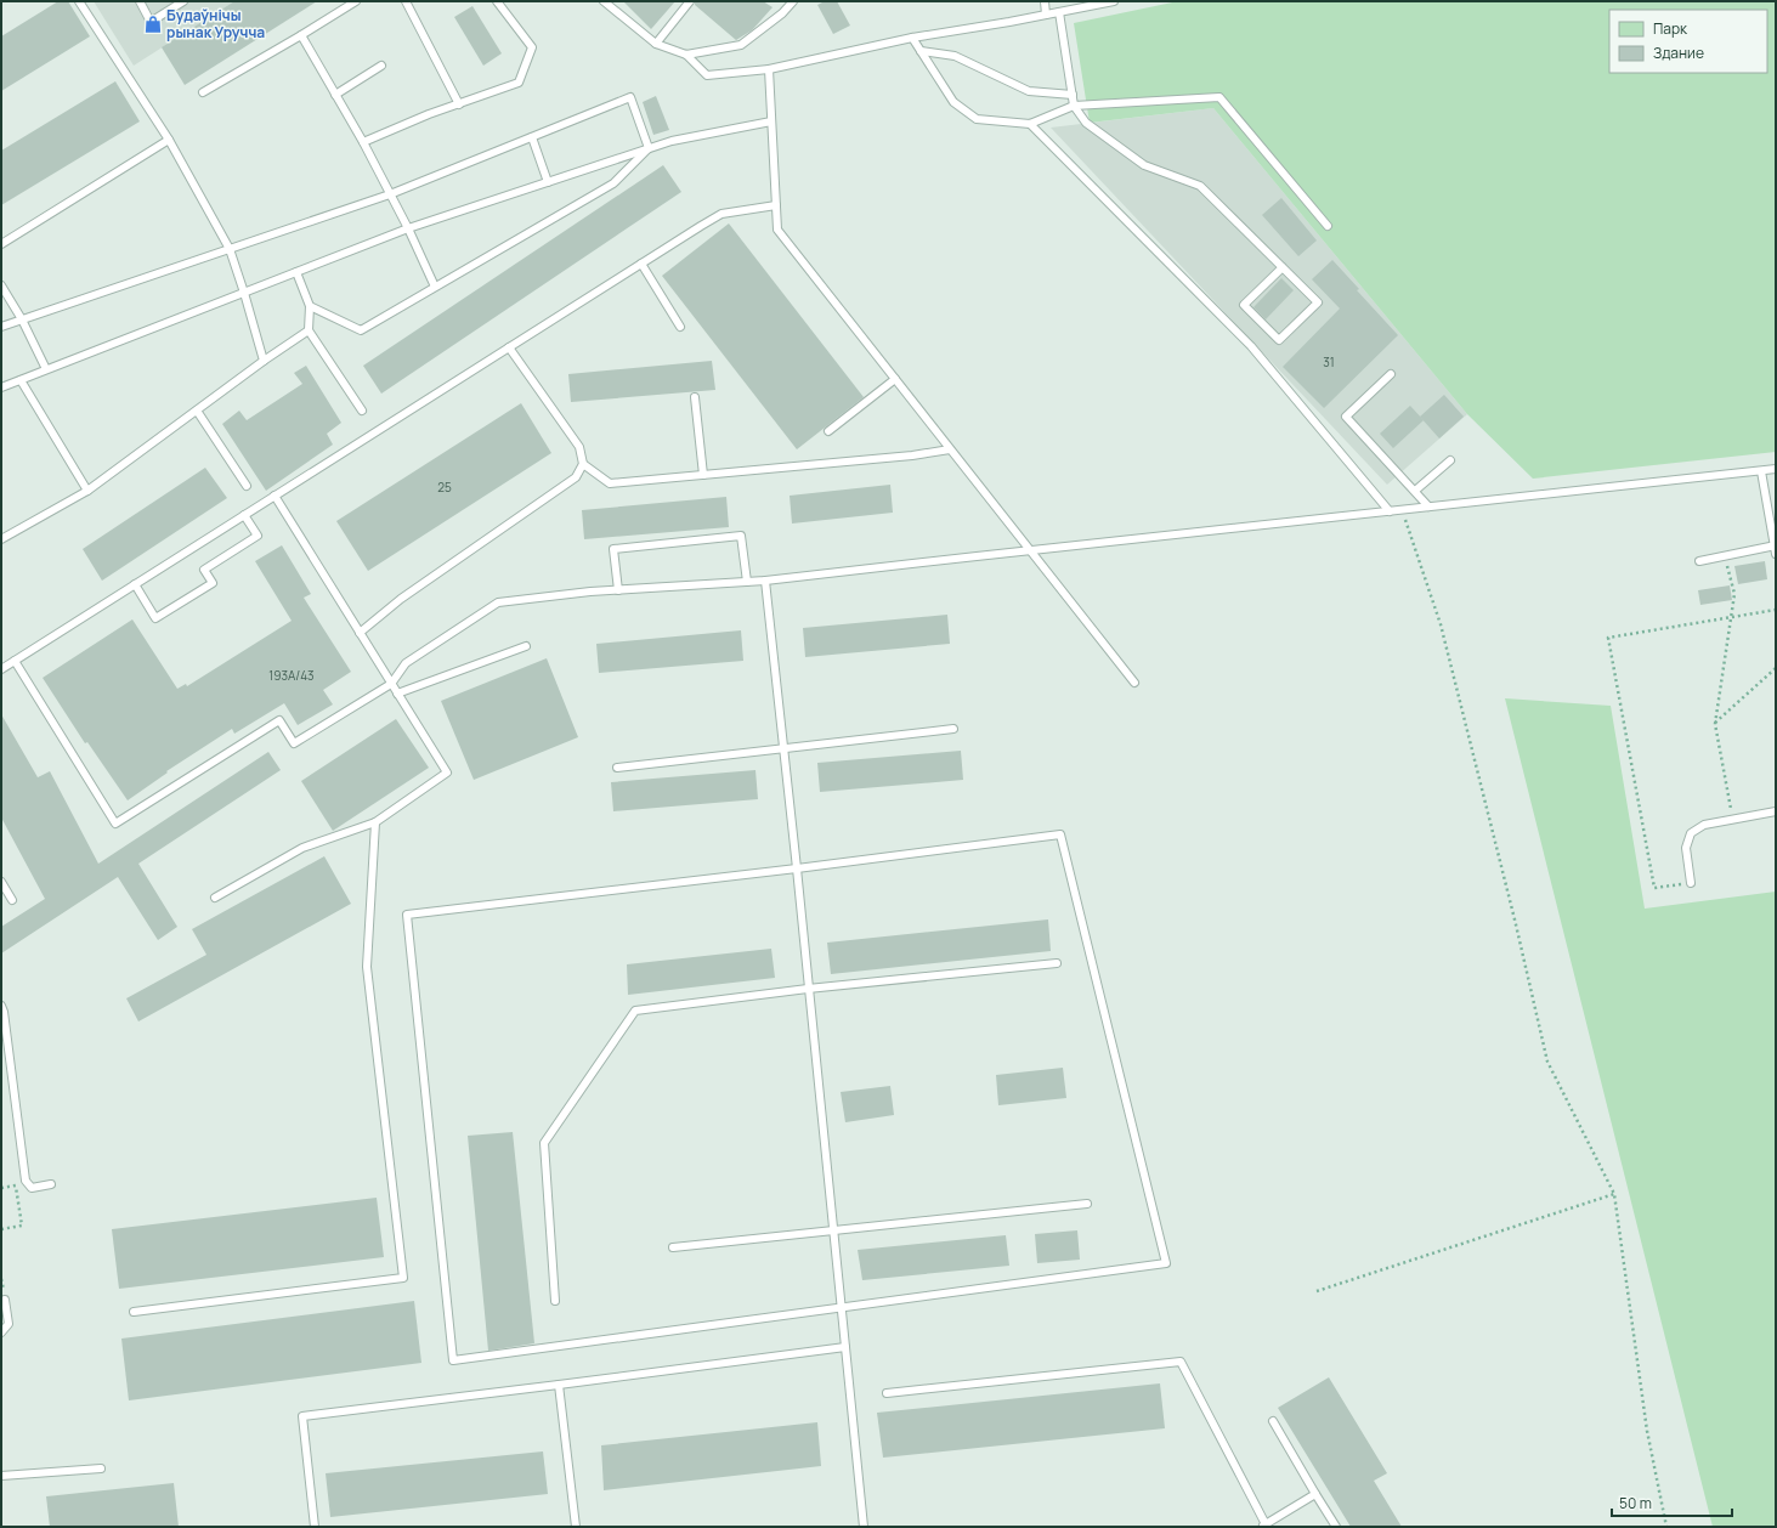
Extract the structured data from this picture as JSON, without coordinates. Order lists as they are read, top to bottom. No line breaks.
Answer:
{"places":{"shop":["Будаўнічы рынак Уручча"]},"house_numbers":["31","25","193А/43"],"legend":["Парк","Здание"],"scale_bar":"50 m"}
